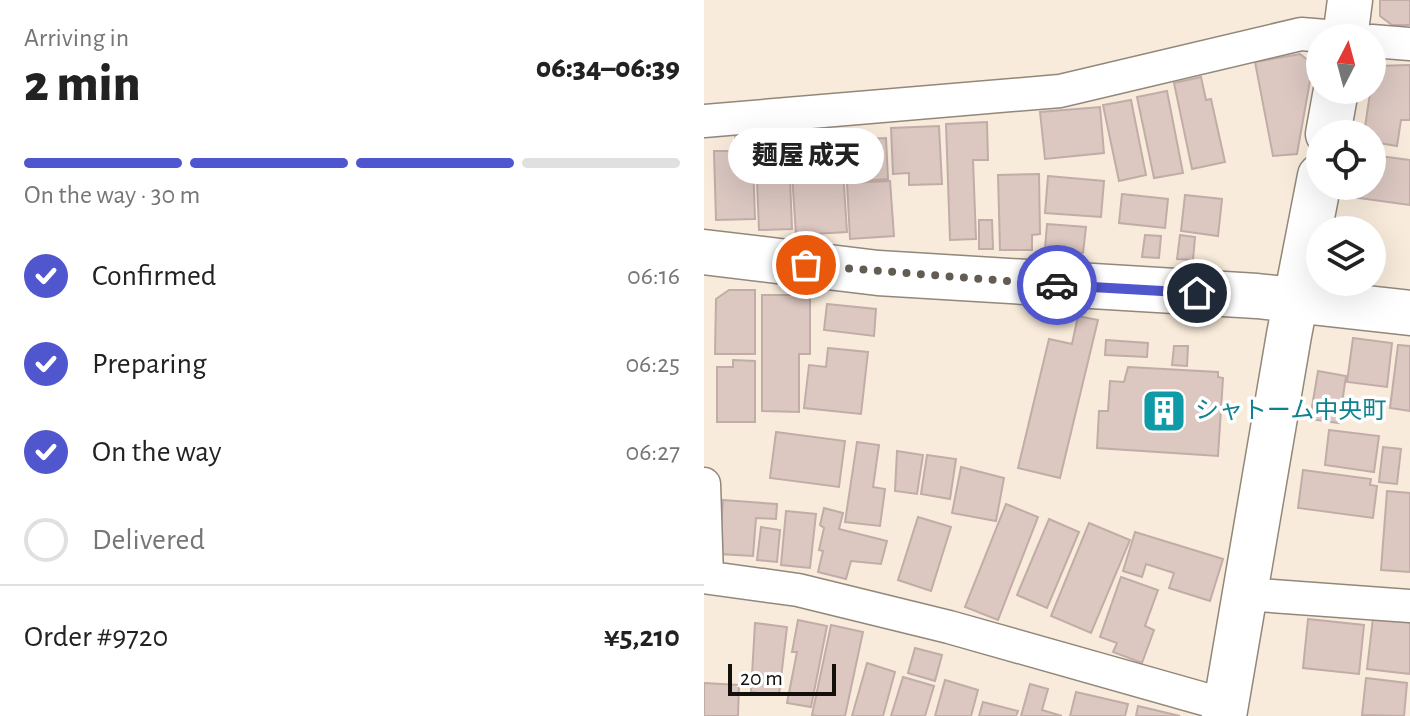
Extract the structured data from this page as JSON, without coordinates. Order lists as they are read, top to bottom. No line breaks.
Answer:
{"places":{"other":["麺屋 成天"],"building":["シャトーム中央町"]},"scale_bar":"20 m","north":"top","page":{"heading":["2 min","Arriving in","06:34–06:39"],"panel":["Order #9720","¥5,210"],"bubble":"麺屋 成天","bar":"On the way · 30 m","list":[["Confirmed","06:16"],["Preparing","06:25"],["On the way","06:27"],"Delivered"],"scale":"20 m"}}
